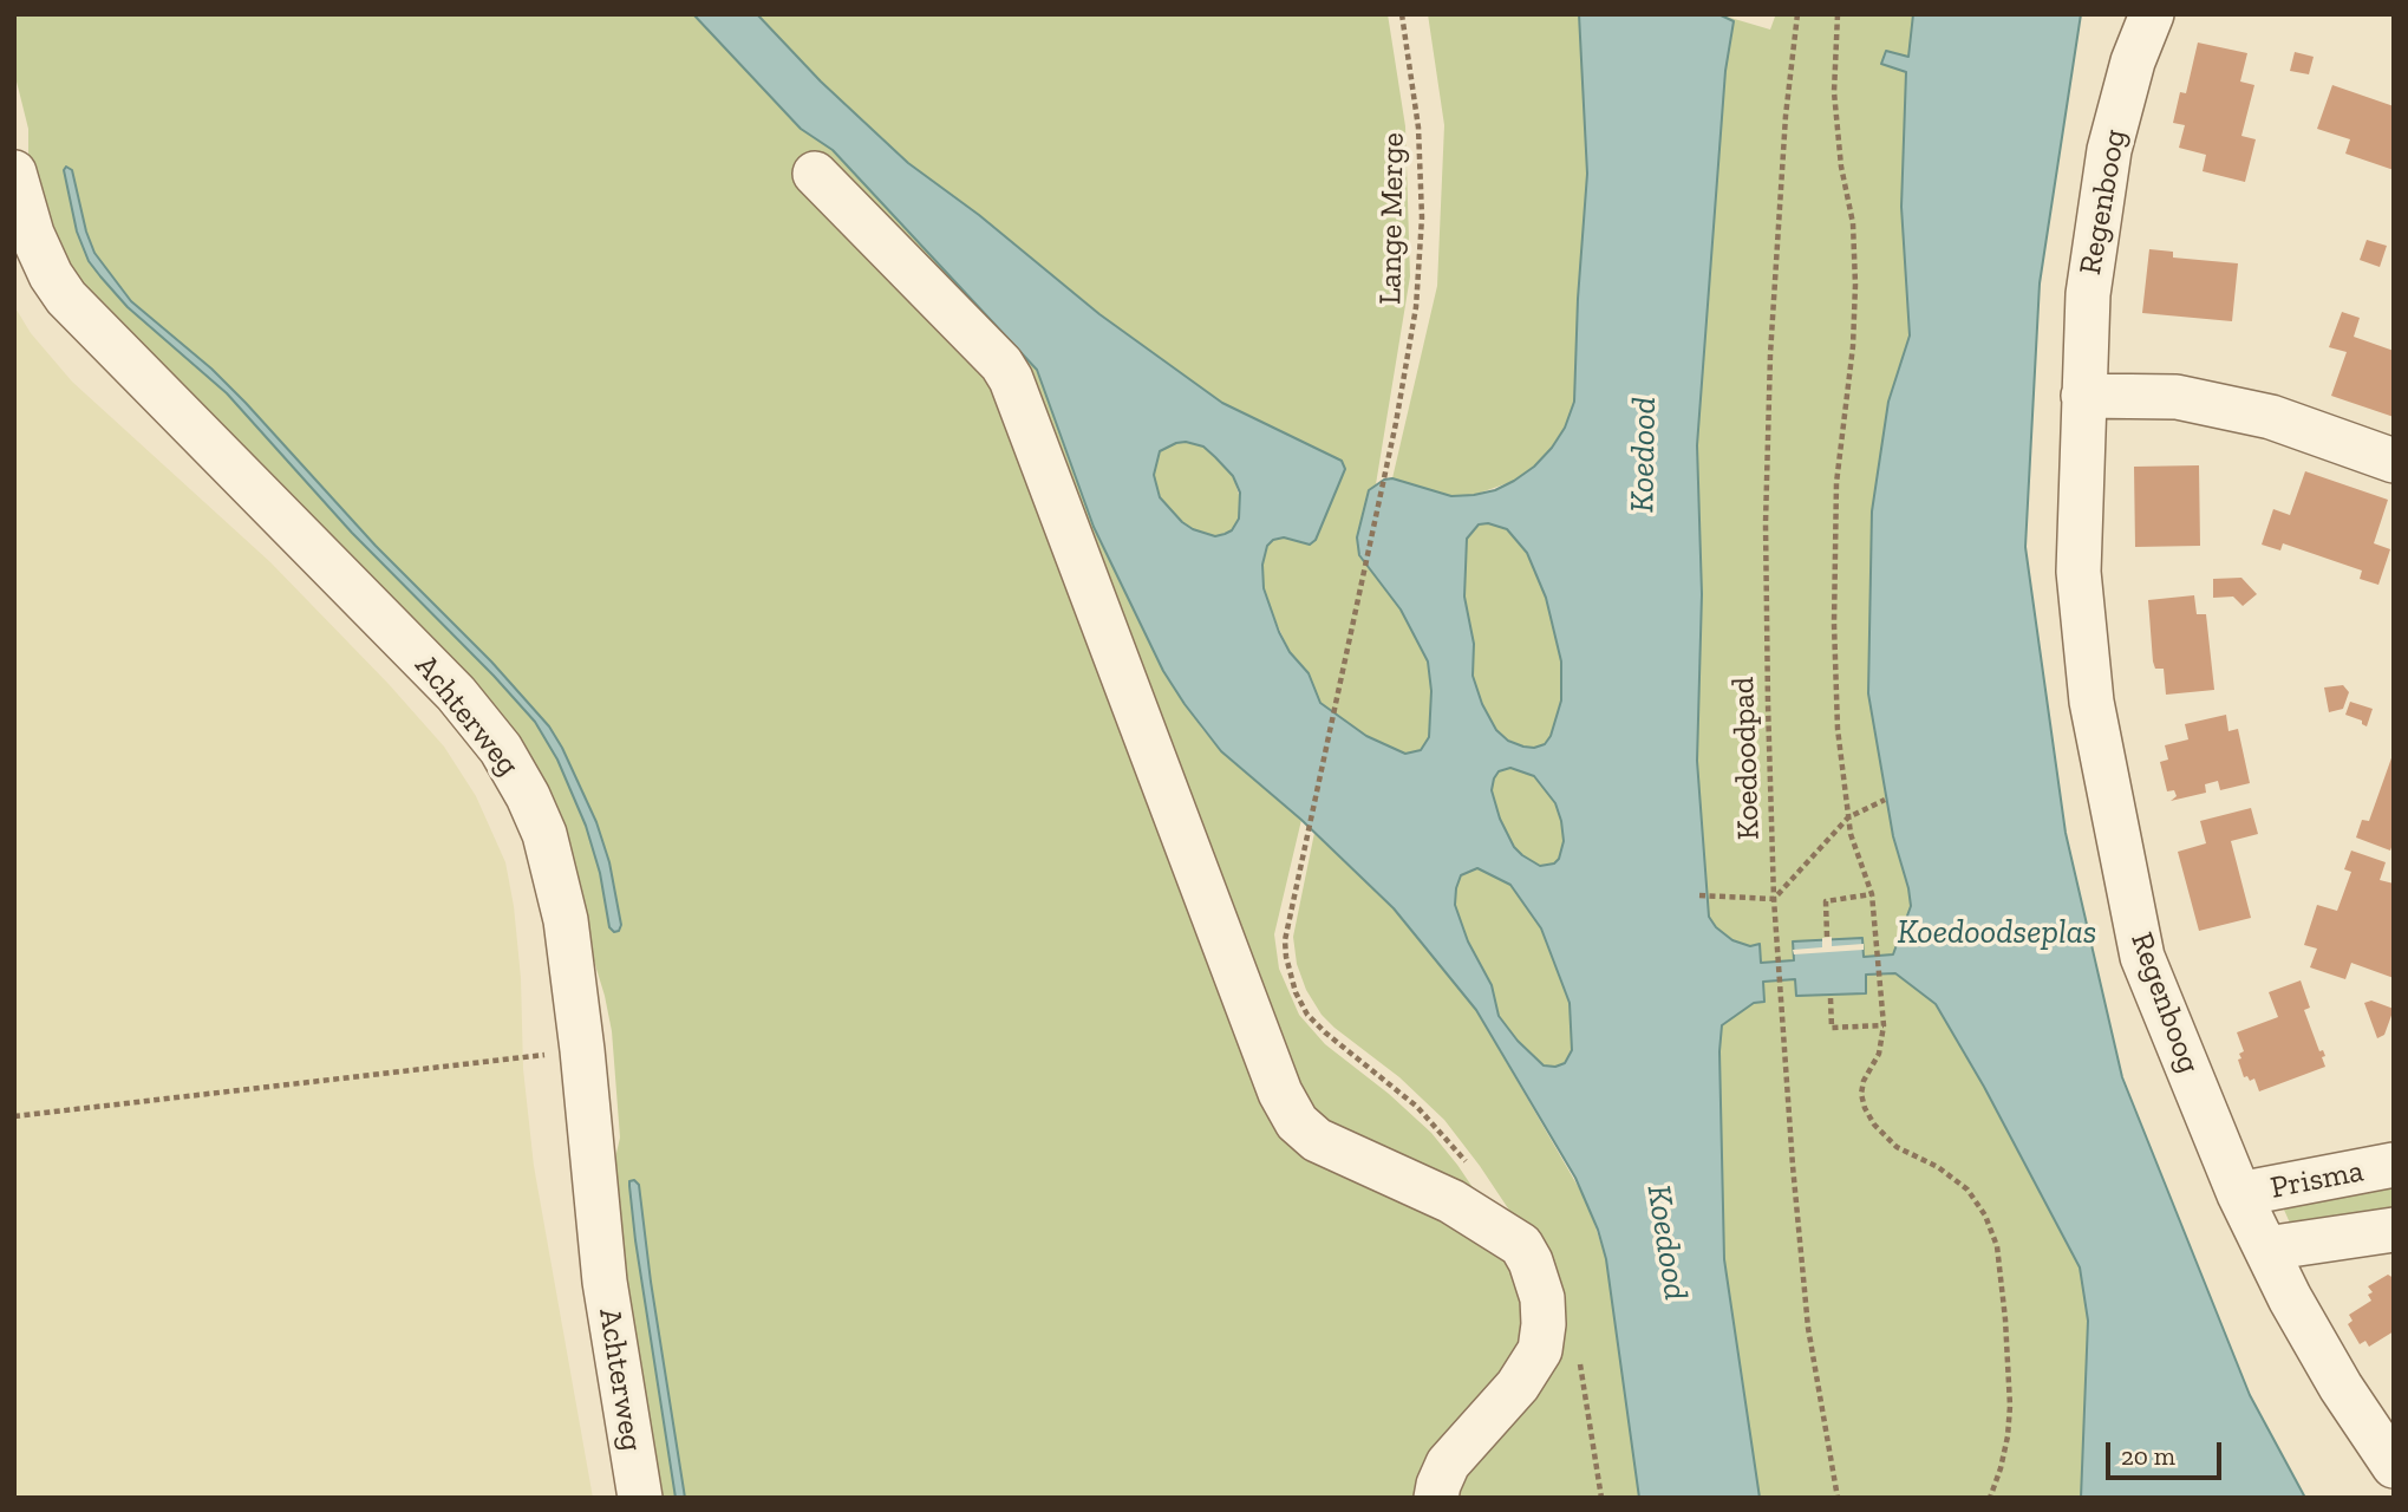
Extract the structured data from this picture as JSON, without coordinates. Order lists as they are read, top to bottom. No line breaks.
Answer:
{"streets":{"street":["Regenboog","Achterweg","Prisma"],"path":["Lange Merge","Koedoodpad"]},"crossings":[["Regenboog","Prisma"]],"water":["Koedood","Koedoodseplas"],"scale_bar":"20 m"}
